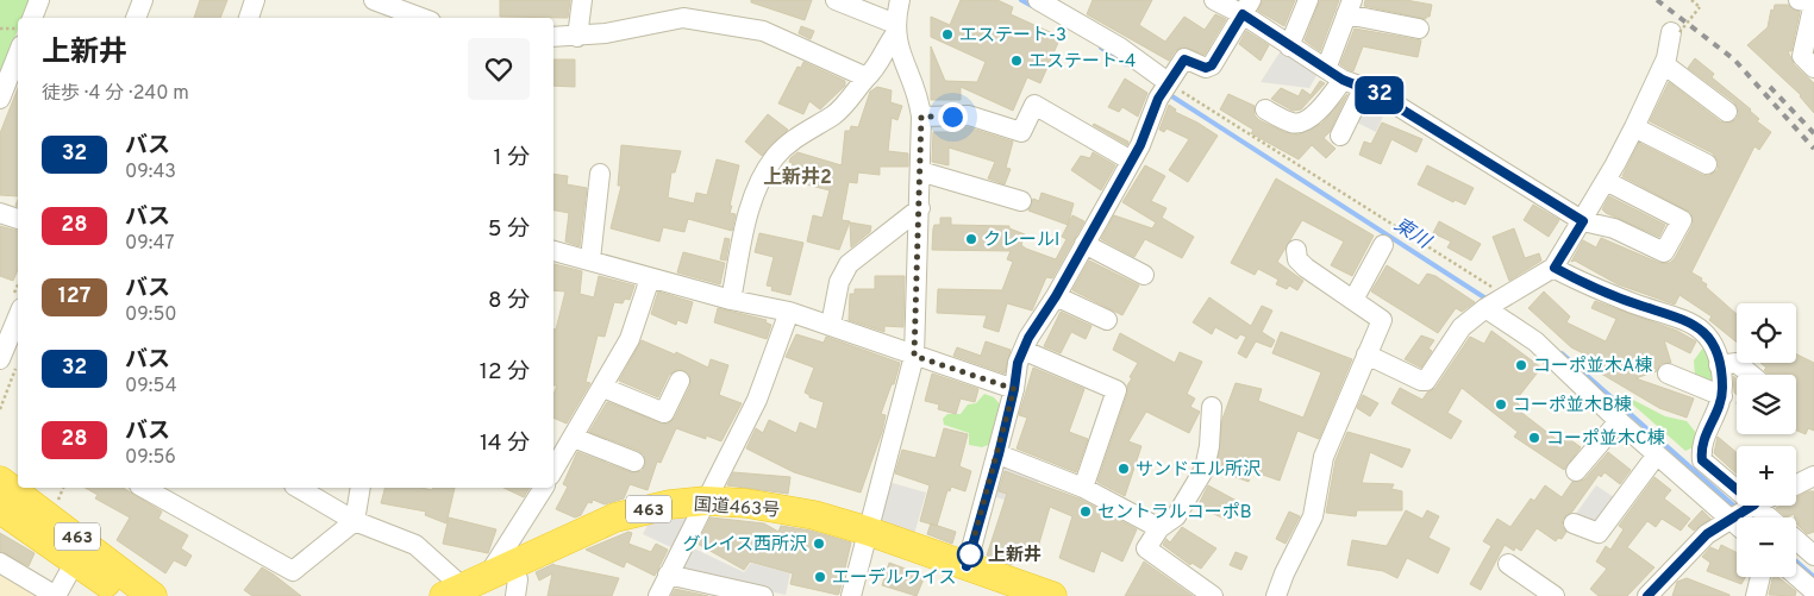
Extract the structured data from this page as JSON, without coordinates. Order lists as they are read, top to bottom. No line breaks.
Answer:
{"streets":{"highway":["国道463号","463"]},"crossings":[["国道463号","463"]],"districts":["上新井2"],"water":["東川"],"places":["エステート-3","エステート-4","クレールI","コーポ並木A棟","コーポ並木B棟","コーポ並木C棟","サンドエル所沢","セントラルコーポB","グレイス西所沢","上新井","エーデルワイス"],"lines":["bus line 32"],"page":{"on_map":"32","heading":["上新井","徒歩 · 4 分 · 240 m"],"list":[{"mark":"32","name":"バス","note":"09:43","value":"1 分"},{"mark":"28","name":"バス","note":"09:47","value":"5 分"},{"mark":"127","name":"バス","note":"09:50","value":"8 分"},{"mark":"32","name":"バス","note":"09:54","value":"12 分"},{"mark":"28","name":"バス","note":"09:56","value":"14 分"}],"map_buttons":["+","−"]}}
